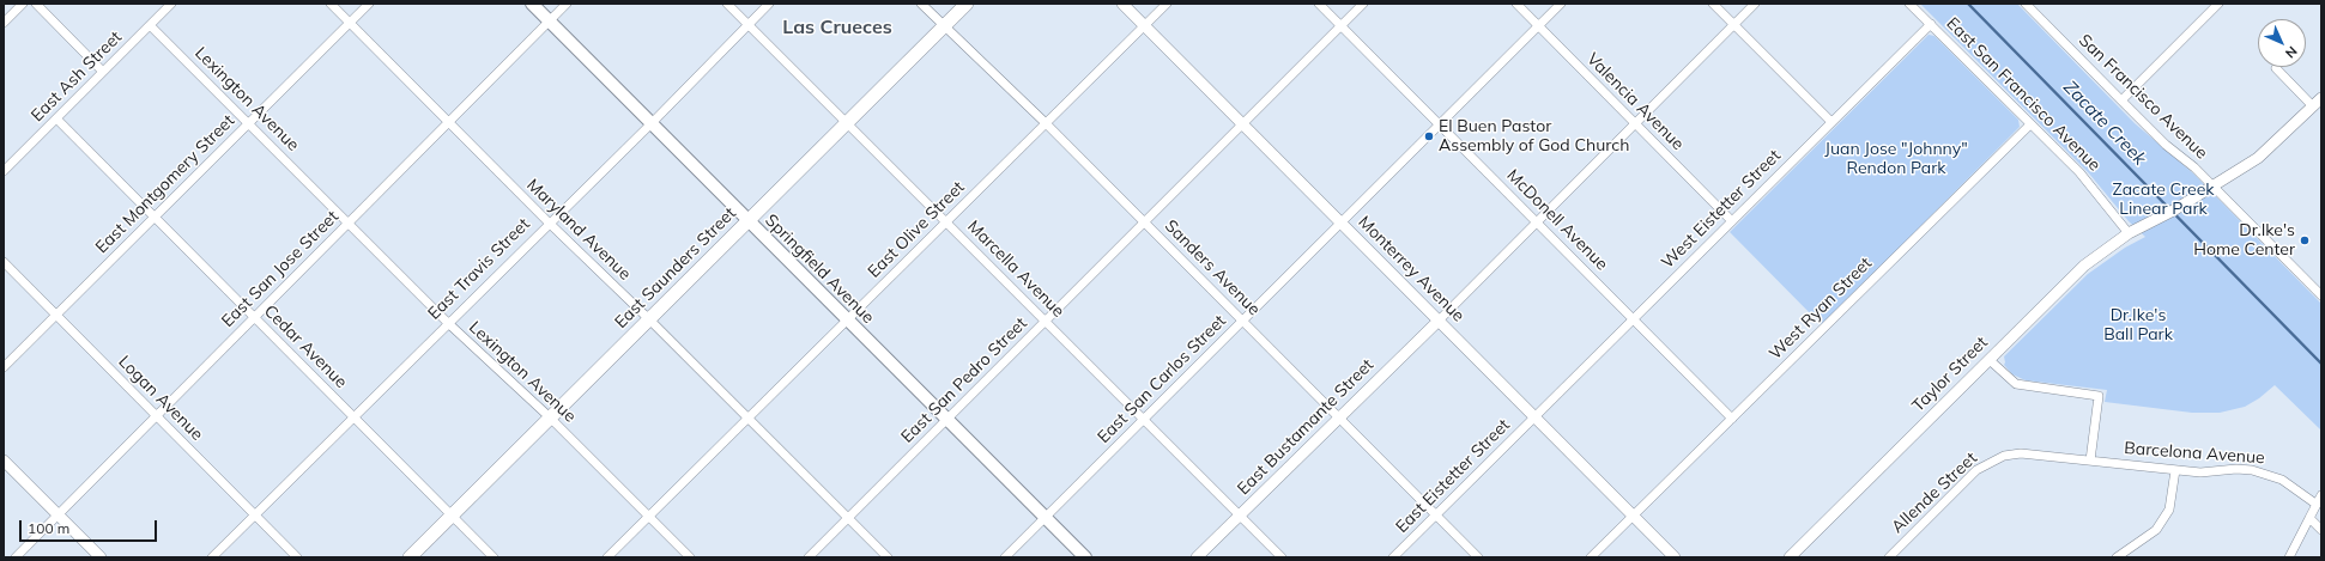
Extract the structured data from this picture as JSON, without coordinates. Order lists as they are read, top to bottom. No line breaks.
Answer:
{"streets":{"main road":["East Saunders Street","Springfield Avenue"],"street":["East Ash Street","East San Francisco Avenue","San Francisco Avenue","Lexington Avenue","Valencia Avenue","East Montgomery Street","West Eistetter Street","McDonell Avenue","Maryland Avenue","East Olive Street","Sanders Avenue","East San Jose Street","East Travis Street","Marcella Avenue","Monterrey Avenue","West Ryan Street","Cedar Avenue","Taylor Street","East San Carlos Street","East San Pedro Street","Logan Avenue","East Bustamante Street","Barcelona Avenue","East Eistetter Street","Allende Street"]},"crossings":[["East Ash Street","Lexington Avenue"],["East Ash Street","Cedar Avenue"],["East San Francisco Avenue","West Eistetter Street"],["East San Francisco Avenue","West Ryan Street"],["East San Francisco Avenue","Taylor Street"],["San Francisco Avenue","Taylor Street"],["Lexington Avenue","East Montgomery Street"],["Lexington Avenue","East Olive Street"],["Lexington Avenue","East Saunders Street"],["Lexington Avenue","East San Jose Street"],["Lexington Avenue","East Travis Street"],["Valencia Avenue","West Eistetter Street"],["Valencia Avenue","East San Carlos Street"],["East Montgomery Street","Maryland Avenue"],["East Montgomery Street","Cedar Avenue"],["East Montgomery Street","Logan Avenue"],["West Eistetter Street","McDonell Avenue"],["West Eistetter Street","Monterrey Avenue"],["West Eistetter Street","East Eistetter Street"],["McDonell Avenue","West Ryan Street"],["McDonell Avenue","East San Carlos Street"],["McDonell Avenue","East San Pedro Street"],["Maryland Avenue","East Olive Street"],["Maryland Avenue","East Saunders Street"],["Maryland Avenue","East San Jose Street"],["Maryland Avenue","East Travis Street"],["Maryland Avenue","East San Pedro Street"],["East Olive Street","Sanders Avenue"],["East Olive Street","Springfield Avenue"],["East Olive Street","Marcella Avenue"],["East Olive Street","Monterrey Avenue"],["East Saunders Street","Sanders Avenue"],["East Saunders Street","Springfield Avenue"],["East Saunders Street","Marcella Avenue"],["East Saunders Street","Cedar Avenue"],["Sanders Avenue","East San Carlos Street"],["Sanders Avenue","East San Pedro Street"],["Sanders Avenue","East Bustamante Street"],["Sanders Avenue","East Eistetter Street"],["East San Jose Street","Springfield Avenue"],["East San Jose Street","Cedar Avenue"],["East San Jose Street","Logan Avenue"],["East Travis Street","Springfield Avenue"],["East Travis Street","Marcella Avenue"],["East Travis Street","Cedar Avenue"],["East Travis Street","Logan Avenue"],["Springfield Avenue","East San Carlos Street"],["Springfield Avenue","East San Pedro Street"],["Marcella Avenue","East San Carlos Street"],["Marcella Avenue","East San Pedro Street"],["Marcella Avenue","East Bustamante Street"],["Monterrey Avenue","West Ryan Street"],["Monterrey Avenue","East San Carlos Street"],["Monterrey Avenue","East San Pedro Street"],["Monterrey Avenue","East Bustamante Street"],["Monterrey Avenue","East Eistetter Street"],["Barcelona Avenue","Allende Street"]],"districts":["Las Crueces"],"water":["Zacate Creek"],"parks":["Juan Jose \"Johnny\" Rendon Park","Zacate Creek Linear Park","Dr.Ike's Ball Park"],"places":["El Buen Pastor Assembly of God Church","Dr.Ike's Home Center"],"scale_bar":"100 m","north":"bottom right"}
